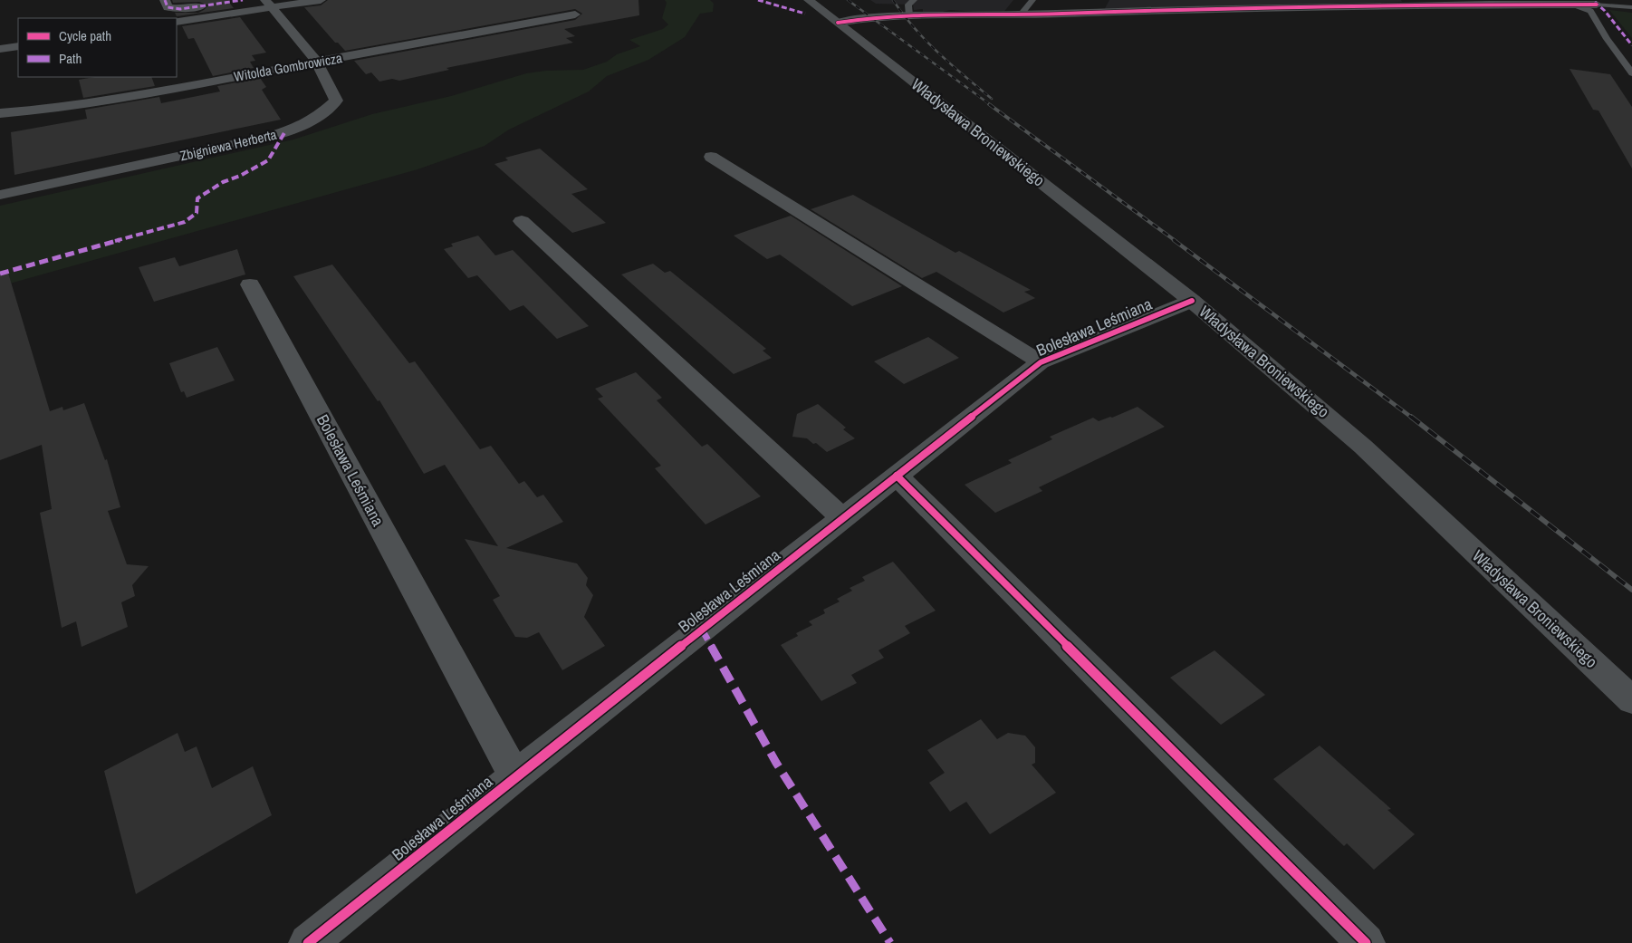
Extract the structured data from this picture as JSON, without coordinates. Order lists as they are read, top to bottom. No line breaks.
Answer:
{"streets":{"main road":["Władysława Broniewskiego"],"street":["Witolda Gombrowicza","Zbigniewa Herberta","Bolesława Leśmiana"]},"crossings":[["Witolda Gombrowicza","Zbigniewa Herberta"],["Władysława Broniewskiego","Bolesława Leśmiana"]],"legend":["Cycle path","Path"]}
